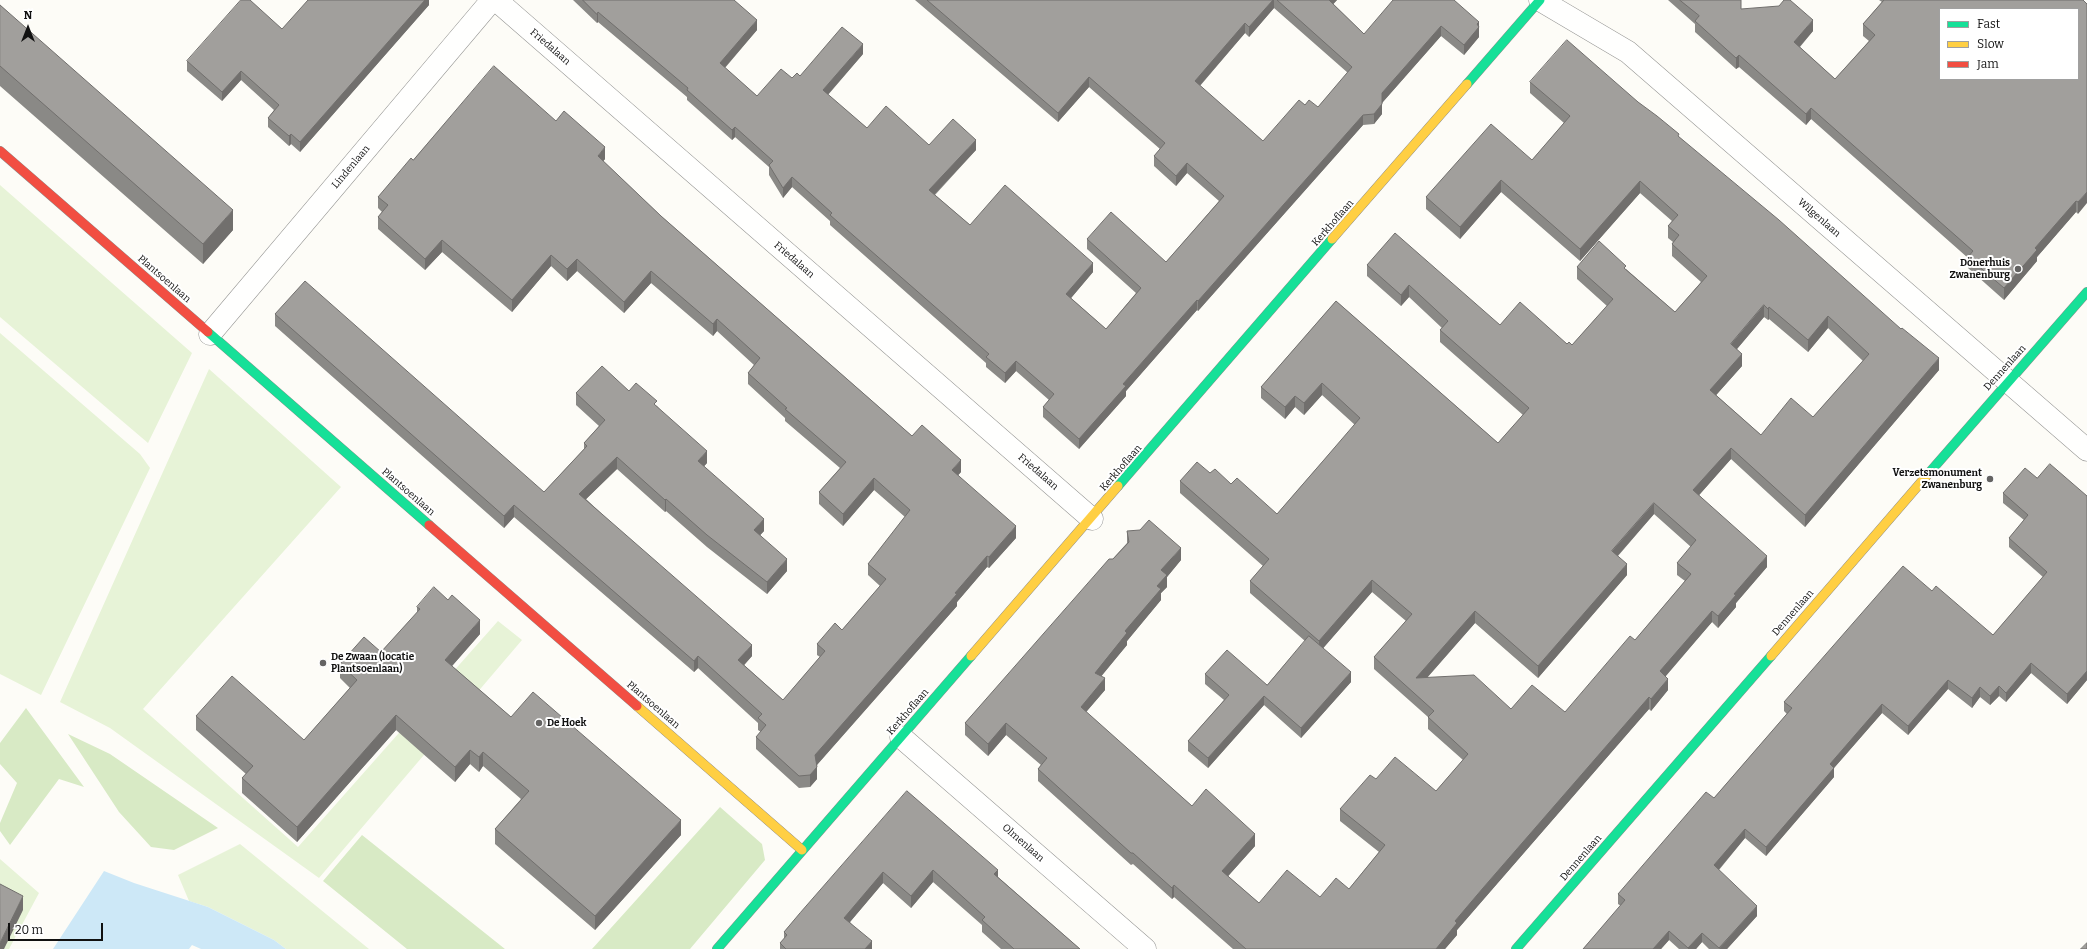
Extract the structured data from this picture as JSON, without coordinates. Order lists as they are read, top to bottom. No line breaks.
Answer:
{"streets":{"street":["Friedalaan","Lindenlaan","Wilgenlaan","Kerkhoflaan","Plantsoenlaan","Dennenlaan","Olmenlaan"]},"crossings":[["Friedalaan","Kerkhoflaan"],["Lindenlaan","Plantsoenlaan"],["Wilgenlaan","Kerkhoflaan"],["Wilgenlaan","Dennenlaan"],["Kerkhoflaan","Plantsoenlaan"],["Kerkhoflaan","Olmenlaan"]],"places":["Dönerhuis Zwanenburg","Verzetsmonument Zwanenburg","De Zwaan (locatie Plantsoenlaan)","De Hoek"],"legend":["Fast","Slow","Jam"],"scale_bar":"20 m","north":"top"}
